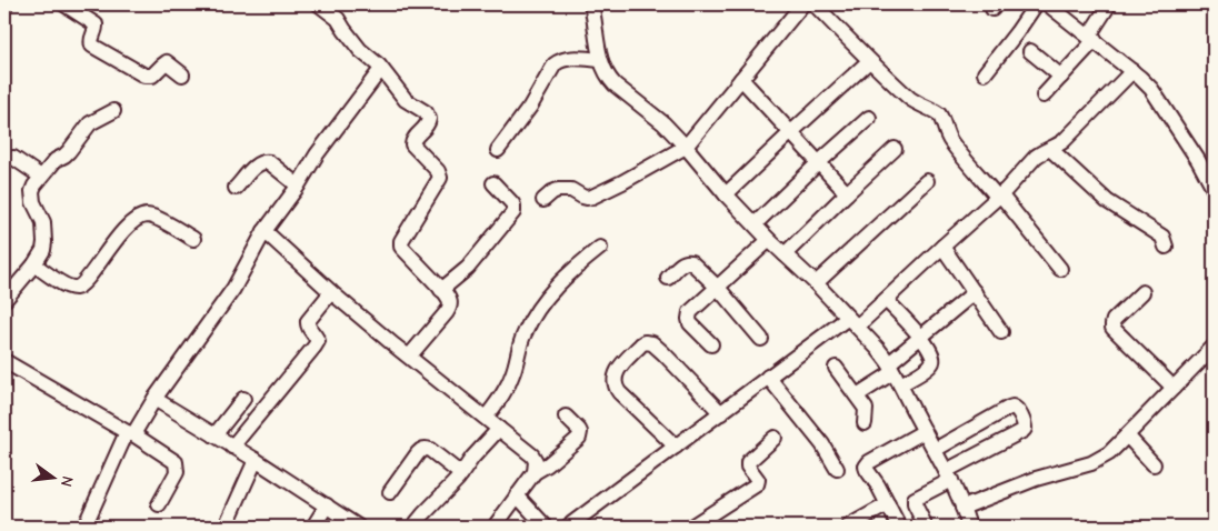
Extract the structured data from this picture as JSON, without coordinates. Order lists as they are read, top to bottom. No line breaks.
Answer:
{"north":"right"}
